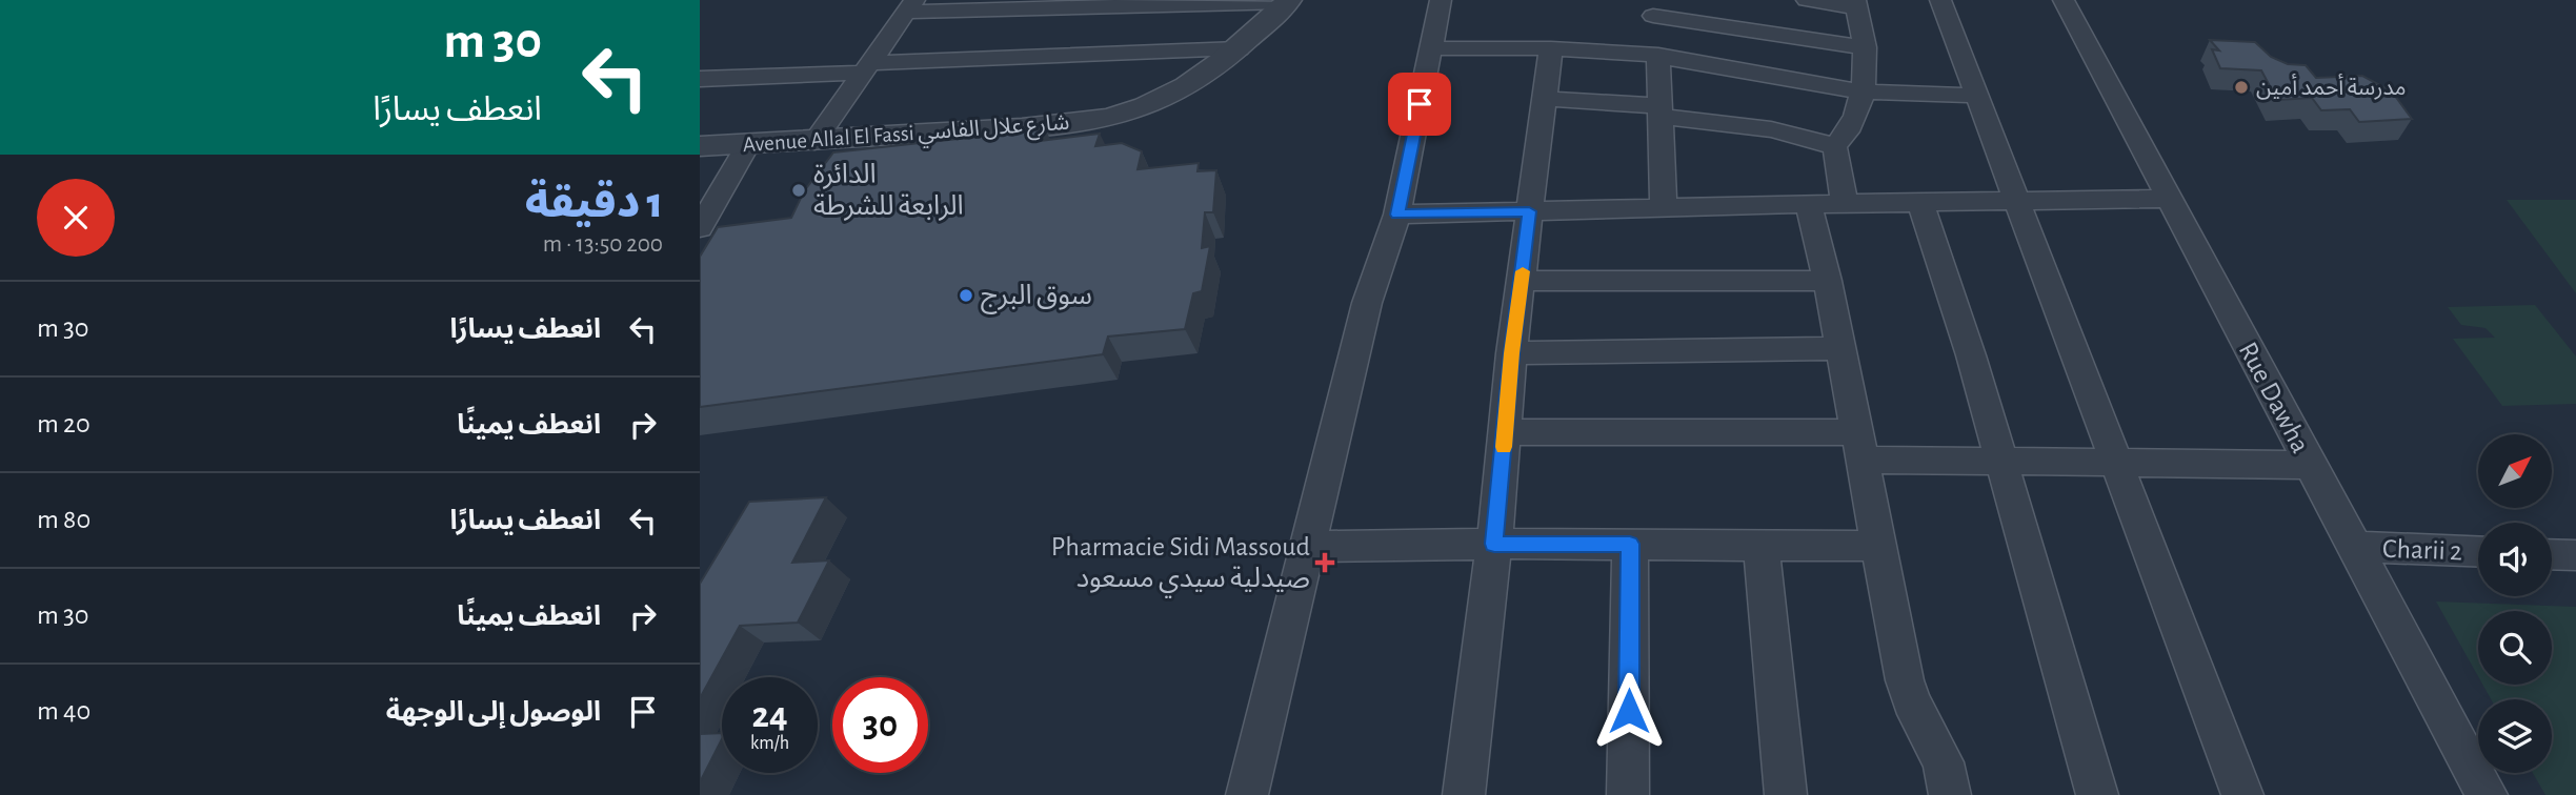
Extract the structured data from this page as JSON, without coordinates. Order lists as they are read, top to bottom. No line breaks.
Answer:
{"streets":{"street":["Avenue Allal El Fassi شارع علال الفاسي","Rue Dawha","Charii 2"]},"crossings":[["Rue Dawha","Charii 2"]],"places":{"other":["مدرسة أحمد أمين","الدائرة الرابعة للشرطة","سوق البرج"],"health":["Pharmacie Sidi Massoud صيدلية سيدي مسعود"]},"north":"top right","page":{"turn":["30 m","انعطف يسارًا"],"heading":["1 دقيقة","200 m · 13:50"],"list":[{"name":"انعطف يسارًا","value":"30 m"},{"name":"انعطف يمينًا","value":"20 m"},{"name":"انعطف يسارًا","value":"80 m"},{"name":"انعطف يمينًا","value":"30 m"},{"name":"الوصول إلى الوجهة","value":"40 m"}],"speed":"24 km/h","limit":"30"}}
